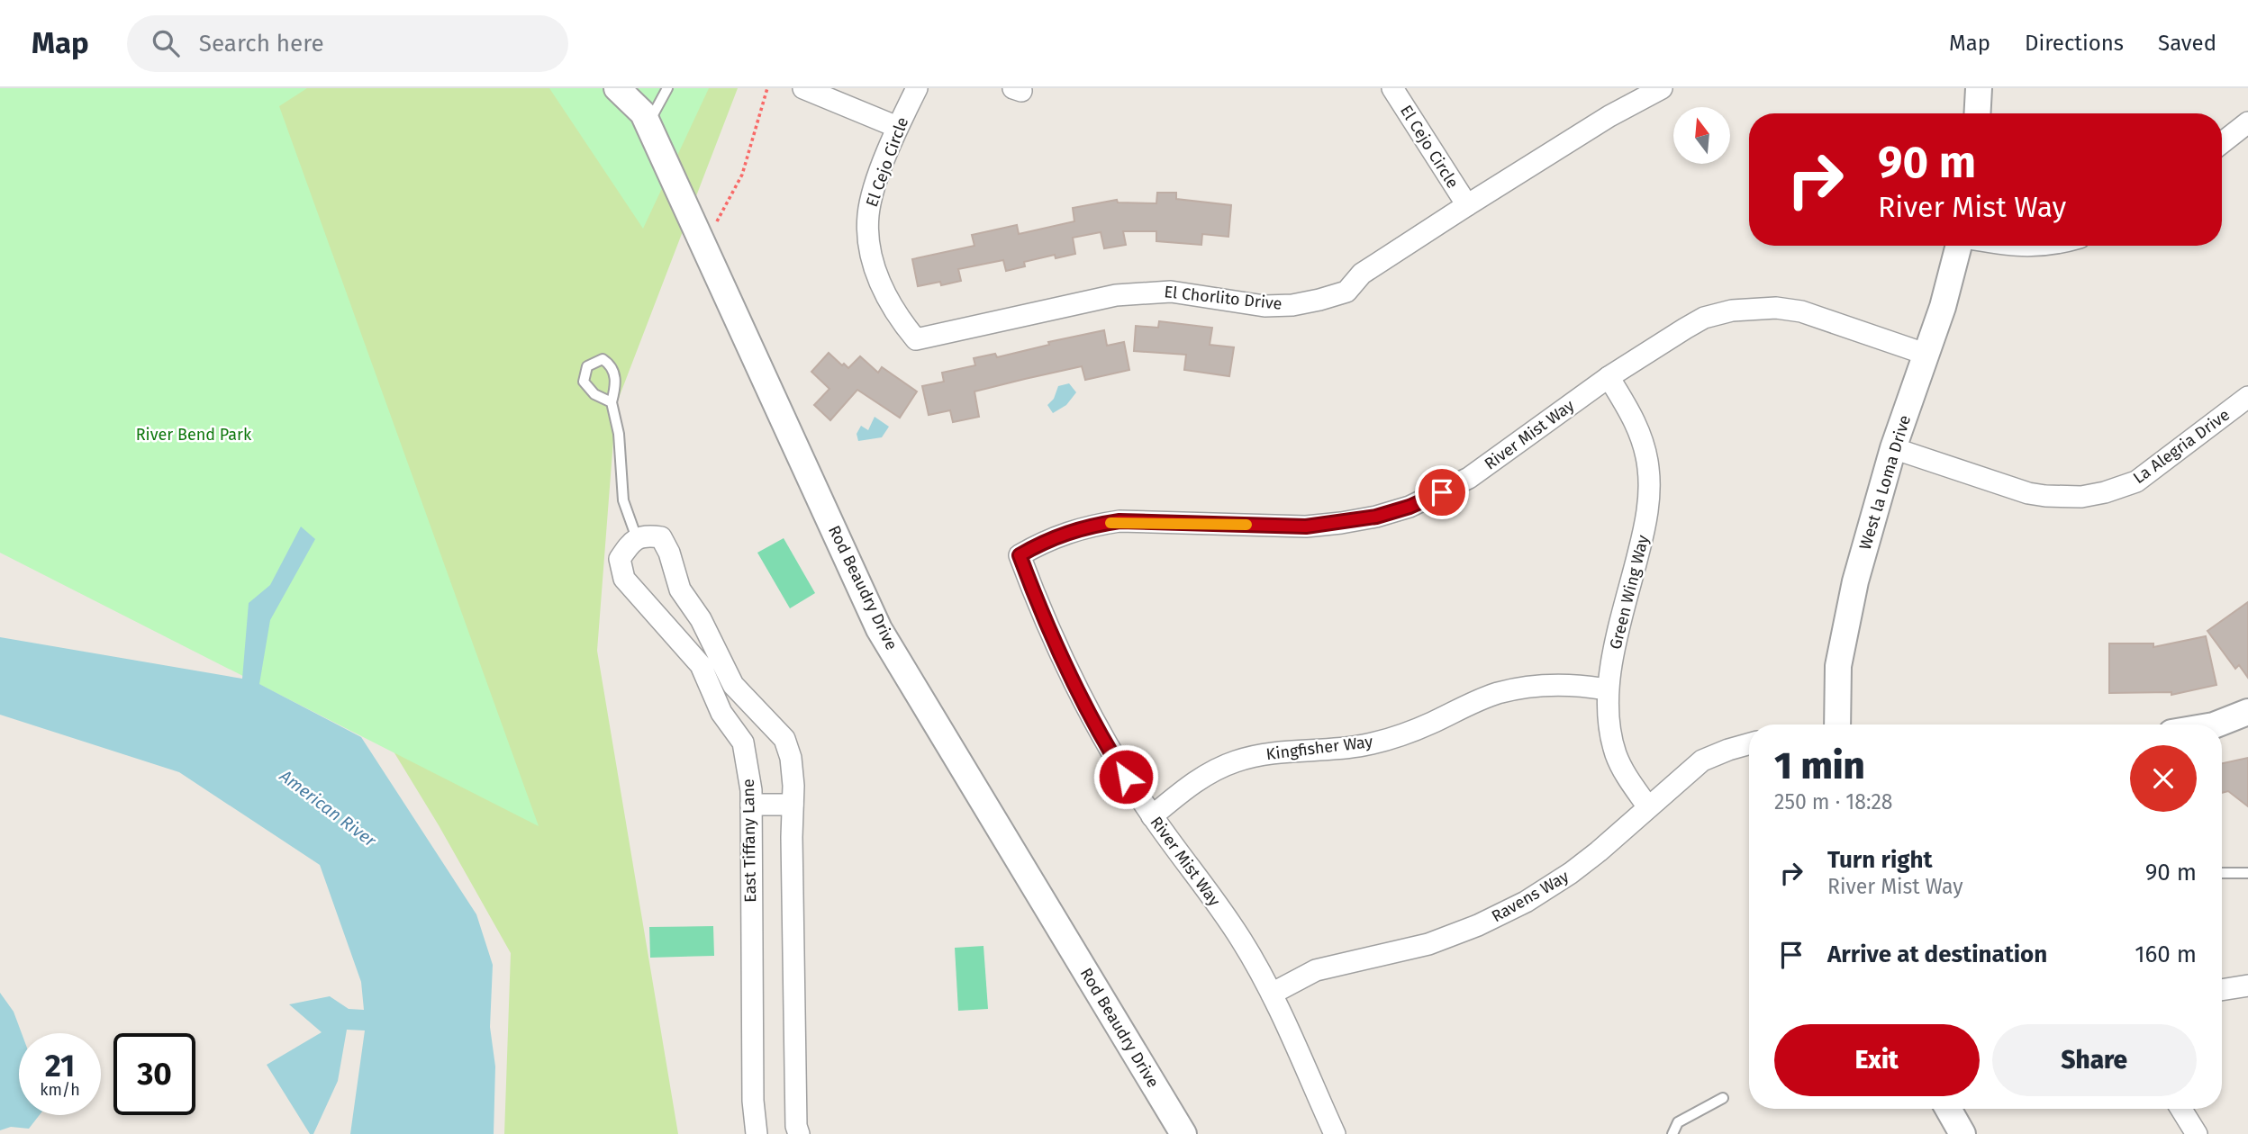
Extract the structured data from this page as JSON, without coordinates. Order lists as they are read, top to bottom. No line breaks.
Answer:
{"streets":{"street":["El Cejo Circle","El Chorlito Drive","River Mist Way","La Alegria Drive","West la Loma Drive","Rod Beaudry Drive","Green Wing Way","Kingfisher Way","East Tiffany Lane","Ravens Way"]},"crossings":[["El Cejo Circle","El Chorlito Drive"],["River Mist Way","West la Loma Drive"],["River Mist Way","Green Wing Way"],["River Mist Way","Kingfisher Way"],["River Mist Way","Ravens Way"],["La Alegria Drive","West la Loma Drive"],["Green Wing Way","Kingfisher Way"],["Green Wing Way","Ravens Way"]],"water":["American River"],"parks":["River Bend Park"],"north":"top","page":{"header":"Map","search":"Search here","nav":["Map","Directions","Saved"],"turn":["90 m","River Mist Way"],"heading":["1 min","250 m · 18:28"],"list":[{"name":"Turn right","note":"River Mist Way","value":"90 m"},{"name":"Arrive at destination","value":"160 m"}],"buttons":["Exit","Share"],"speed":"21 km/h","limit":"30"}}
